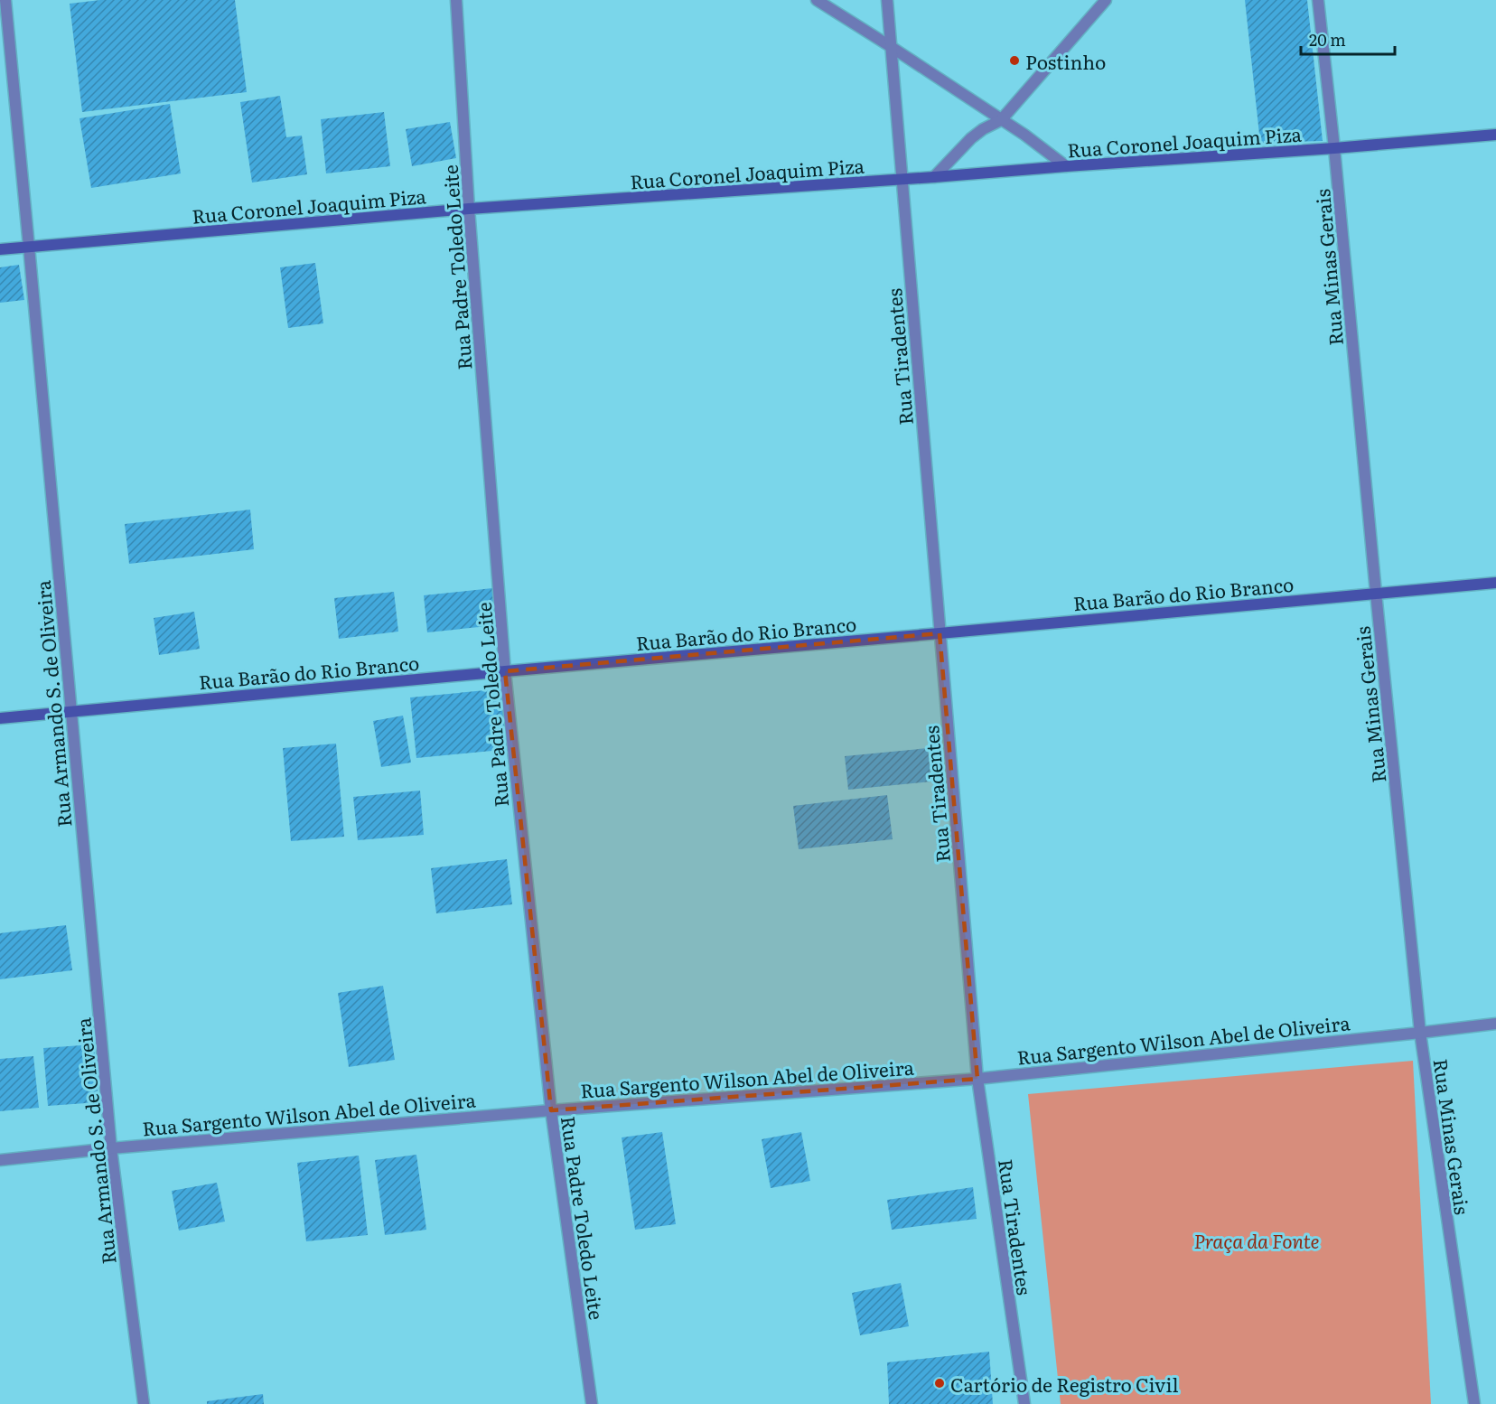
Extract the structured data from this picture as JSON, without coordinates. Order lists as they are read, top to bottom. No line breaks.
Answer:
{"streets":{"main road":["Rua Coronel Joaquim Piza","Rua Barão do Rio Branco"],"street":["Rua Padre Toledo Leite","Rua Minas Gerais","Rua Tiradentes","Rua Armando S. de Oliveira","Rua Sargento Wilson Abel de Oliveira"]},"crossings":[["Rua Coronel Joaquim Piza","Rua Padre Toledo Leite"],["Rua Coronel Joaquim Piza","Rua Minas Gerais"],["Rua Coronel Joaquim Piza","Rua Tiradentes"],["Rua Coronel Joaquim Piza","Rua Armando S. de Oliveira"],["Rua Padre Toledo Leite","Rua Barão do Rio Branco"],["Rua Padre Toledo Leite","Rua Sargento Wilson Abel de Oliveira"],["Rua Minas Gerais","Rua Barão do Rio Branco"],["Rua Minas Gerais","Rua Sargento Wilson Abel de Oliveira"],["Rua Tiradentes","Rua Barão do Rio Branco"],["Rua Tiradentes","Rua Sargento Wilson Abel de Oliveira"],["Rua Barão do Rio Branco","Rua Armando S. de Oliveira"],["Rua Armando S. de Oliveira","Rua Sargento Wilson Abel de Oliveira"]],"parks":["Praça da Fonte"],"places":["Postinho","Cartório de Registro Civil"],"scale_bar":"20 m"}
